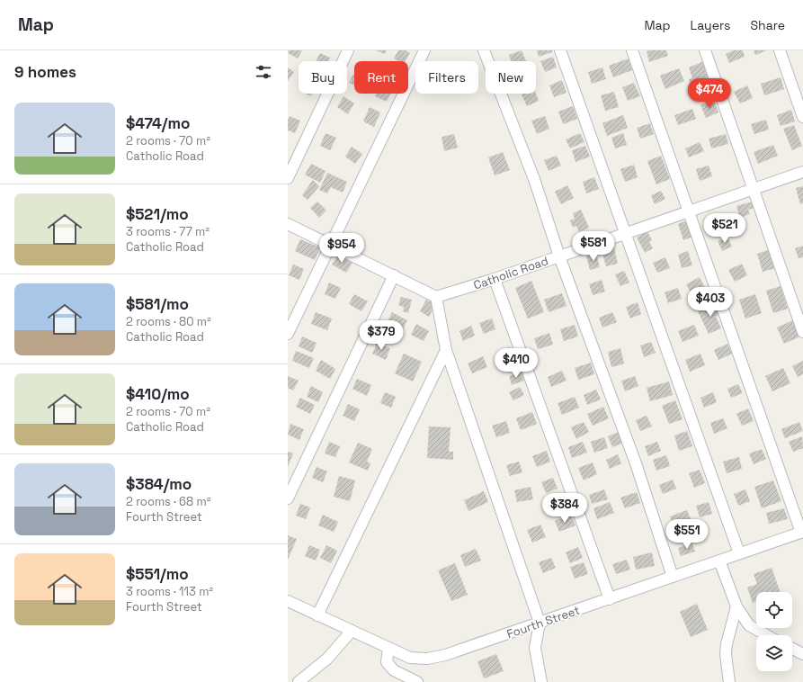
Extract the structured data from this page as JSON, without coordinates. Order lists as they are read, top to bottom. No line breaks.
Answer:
{"streets":{"street":["Catholic Road","Fourth Street"]},"page":{"header":"Map","nav":["Map","Layers","Share"],"heading":"9 homes","chip":["Buy","Rent","Filters","New"],"price":["$474","$521","$581","$954","$403","$379","$410","$384","$551"],"list":[{"name":"$474/mo","note":"2 rooms · 70 m² · Catholic Road"},{"name":"$521/mo","note":"3 rooms · 77 m² · Catholic Road"},{"name":"$581/mo","note":"2 rooms · 80 m² · Catholic Road"},{"name":"$410/mo","note":"2 rooms · 70 m² · Catholic Road"},{"name":"$384/mo","note":"2 rooms · 68 m² · Fourth Street"},{"name":"$551/mo","note":"3 rooms · 113 m² · Fourth Street"}]}}
